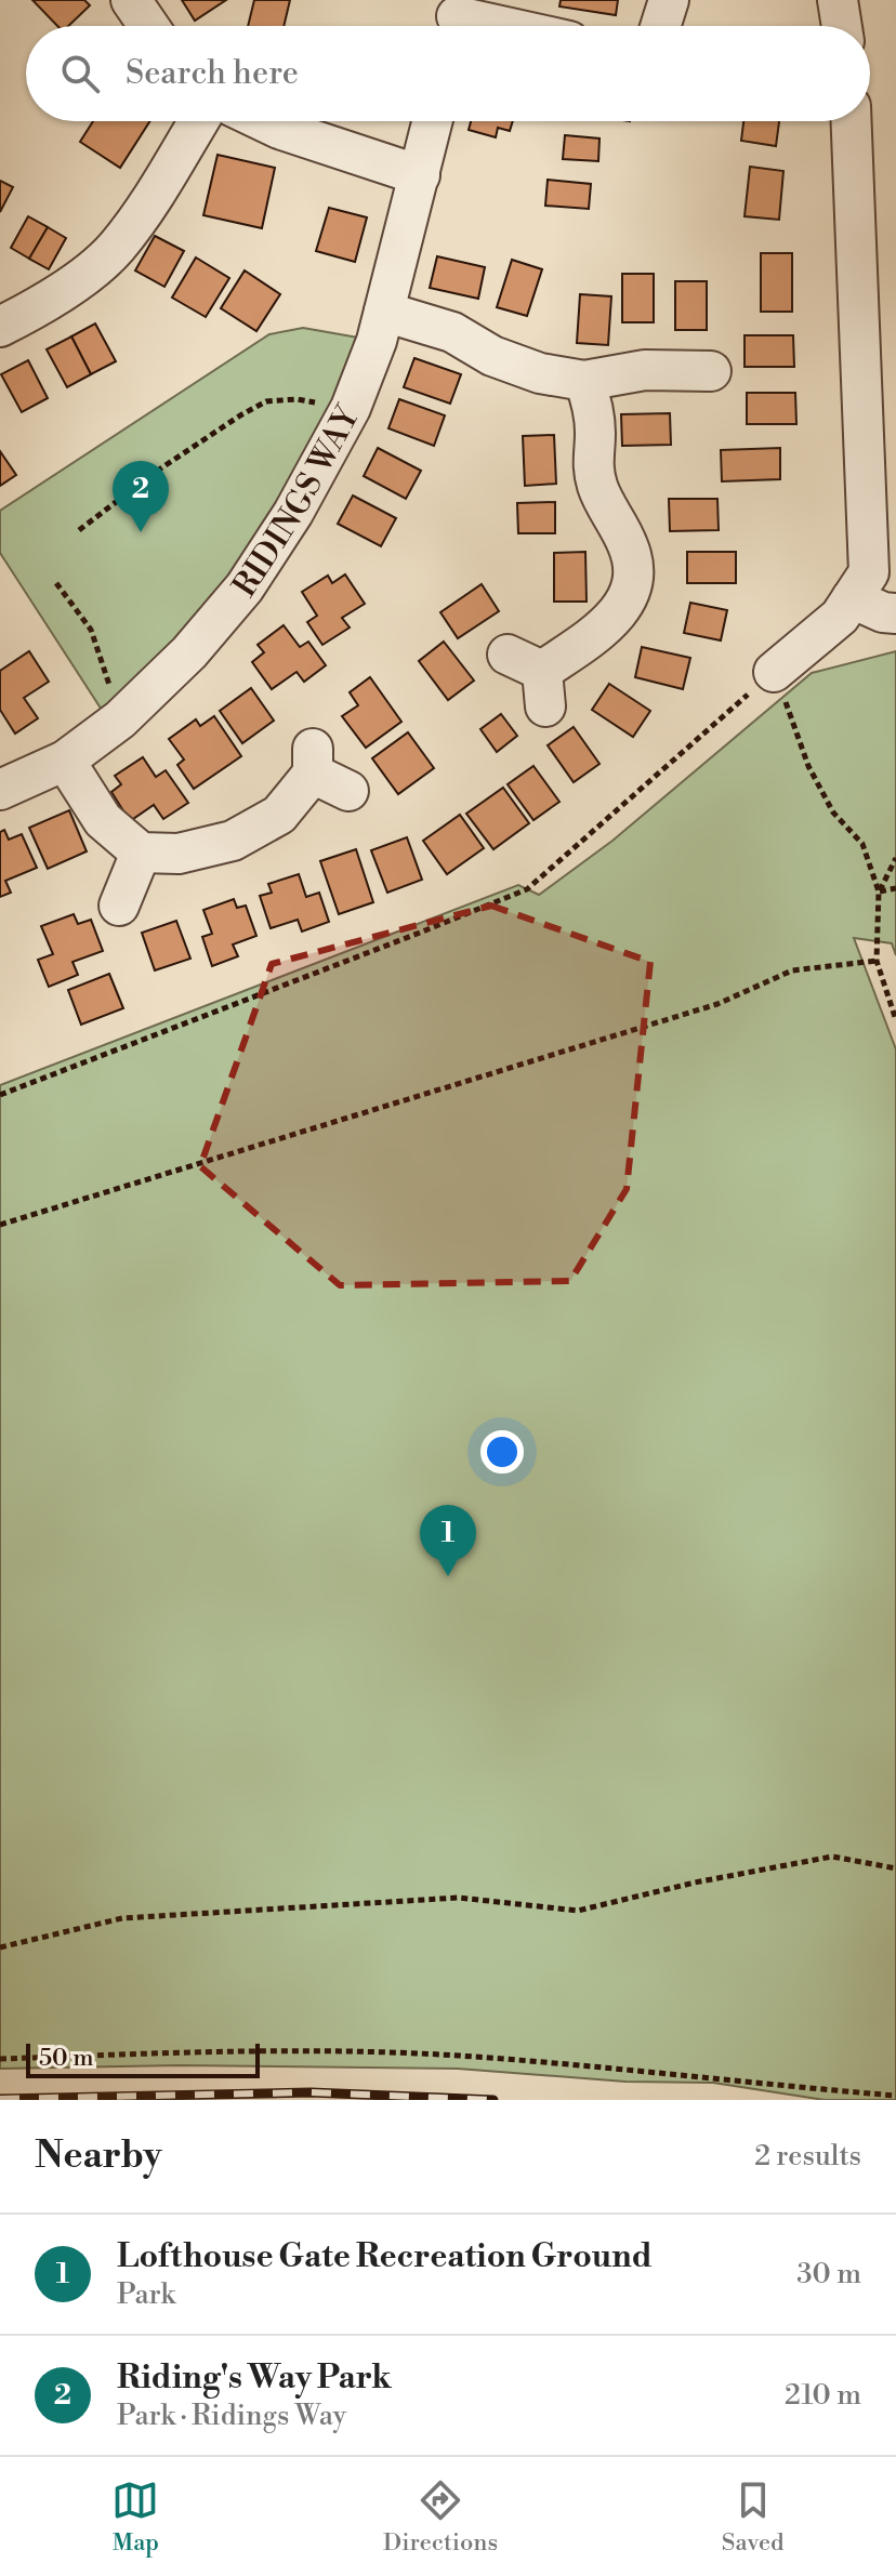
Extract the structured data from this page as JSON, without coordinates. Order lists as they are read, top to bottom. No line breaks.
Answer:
{"streets":{"street":["RIDINGS WAY"]},"scale_bar":"50 m","page":{"search":"Search here","pins":["2","1"],"scale":"50 m","heading":["Nearby","2 results"],"list":[{"mark":"1","name":"Lofthouse Gate Recreation Ground","note":"Park","value":"30 m"},{"mark":"2","name":"Riding's Way Park","note":"Park · Ridings Way","value":"210 m"}],"nav":["Map","Directions","Saved"]}}
